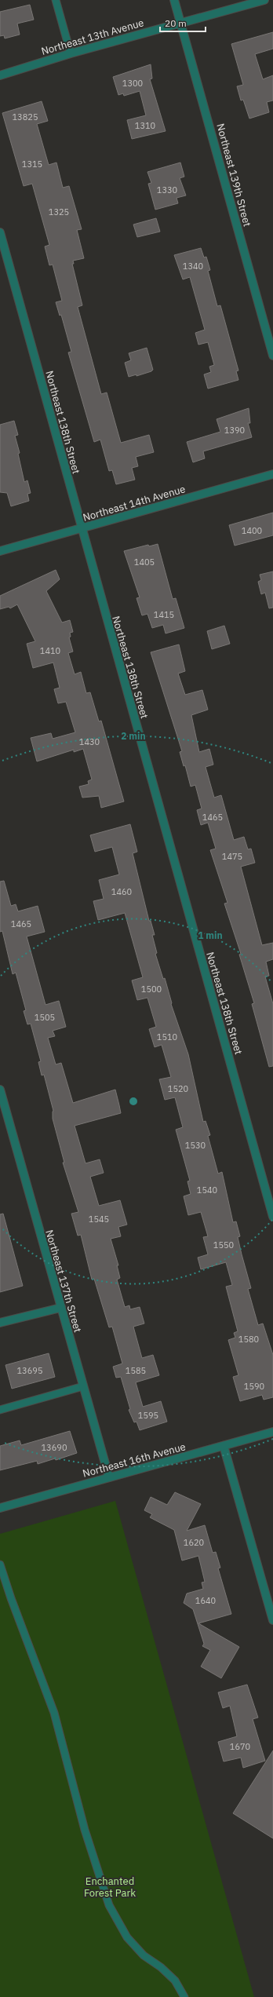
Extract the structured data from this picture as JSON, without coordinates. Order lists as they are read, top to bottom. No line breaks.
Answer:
{"streets":{"street":["Northeast 13th Avenue","Northeast 139th Street","Northeast 138th Street","Northeast 14th Avenue","Northeast 137th Street","Northeast 16th Avenue"]},"crossings":[["Northeast 13th Avenue","Northeast 139th Street"],["Northeast 138th Street","Northeast 14th Avenue"],["Northeast 137th Street","Northeast 16th Avenue"]],"parks":["Enchanted Forest Park"],"house_numbers":["1300","13825","1310","1315","1330","1325","1340","1390","1400","1405","1415","1410","1430","1465","1475","1460","1465","1500","1505","1510","1520","1530","1540","1545","1550","1580","13695","1585","1590","1595","13690","1620","1640","1670"],"scale_bar":"20 m","rings":["2 min","1 min"]}
